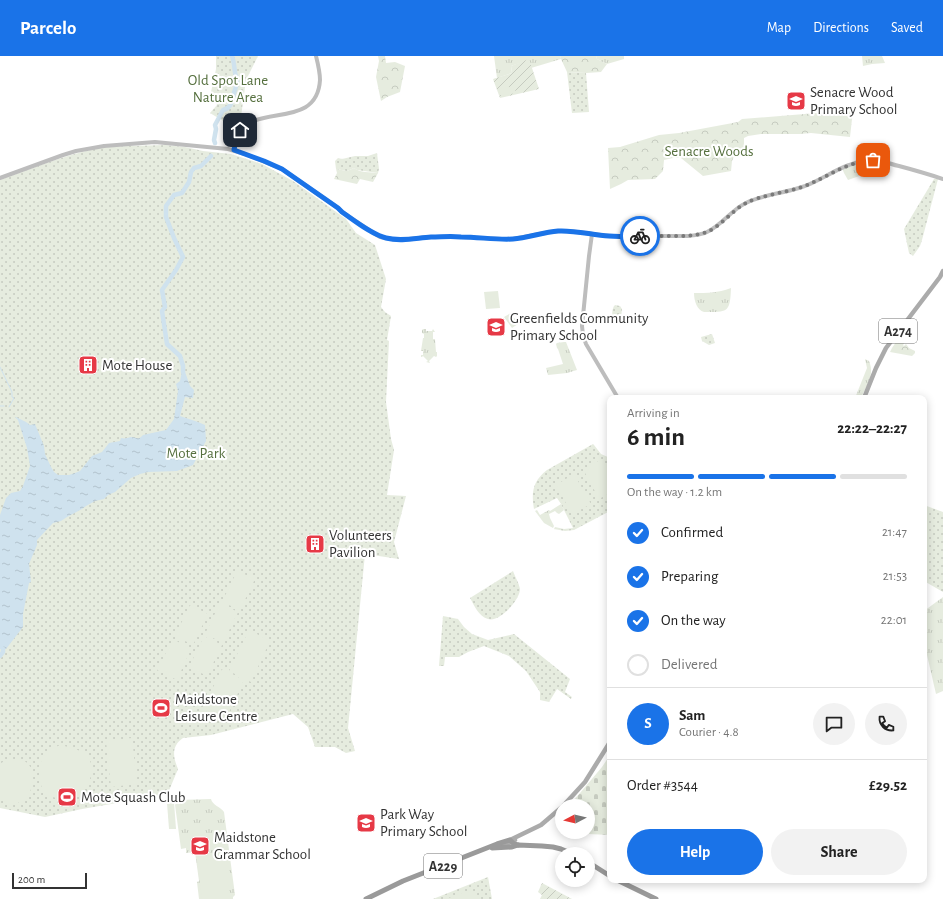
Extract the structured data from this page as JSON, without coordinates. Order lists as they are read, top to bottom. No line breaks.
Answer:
{"streets":{"highway":["A229"],"main road":["A274"]},"parks":["Old Spot Lane Nature Area","Senacre Woods","Mote Park"],"places":{"school or university":["Senacre Wood Primary School","Greenfields Community Primary School","Park Way Primary School","Maidstone Grammar School"],"building":["Mote House","Volunteers Pavilion"],"sports":["Maidstone Leisure Centre","Mote Squash Club"]},"scale_bar":"200 m","north":"left","page":{"header":"Parcelo","nav":["Map","Directions","Saved"],"heading":["6 min","Arriving in","22:22–22:27"],"panel":["Sam","Courier · 4.8","Order #3544","£29.52"],"bar":"On the way · 1.2 km","list":[["Confirmed","21:47"],["Preparing","21:53"],["On the way","22:01"],"Delivered"],"round":"S","buttons":["Help","Share"],"scale":"200 m"}}
